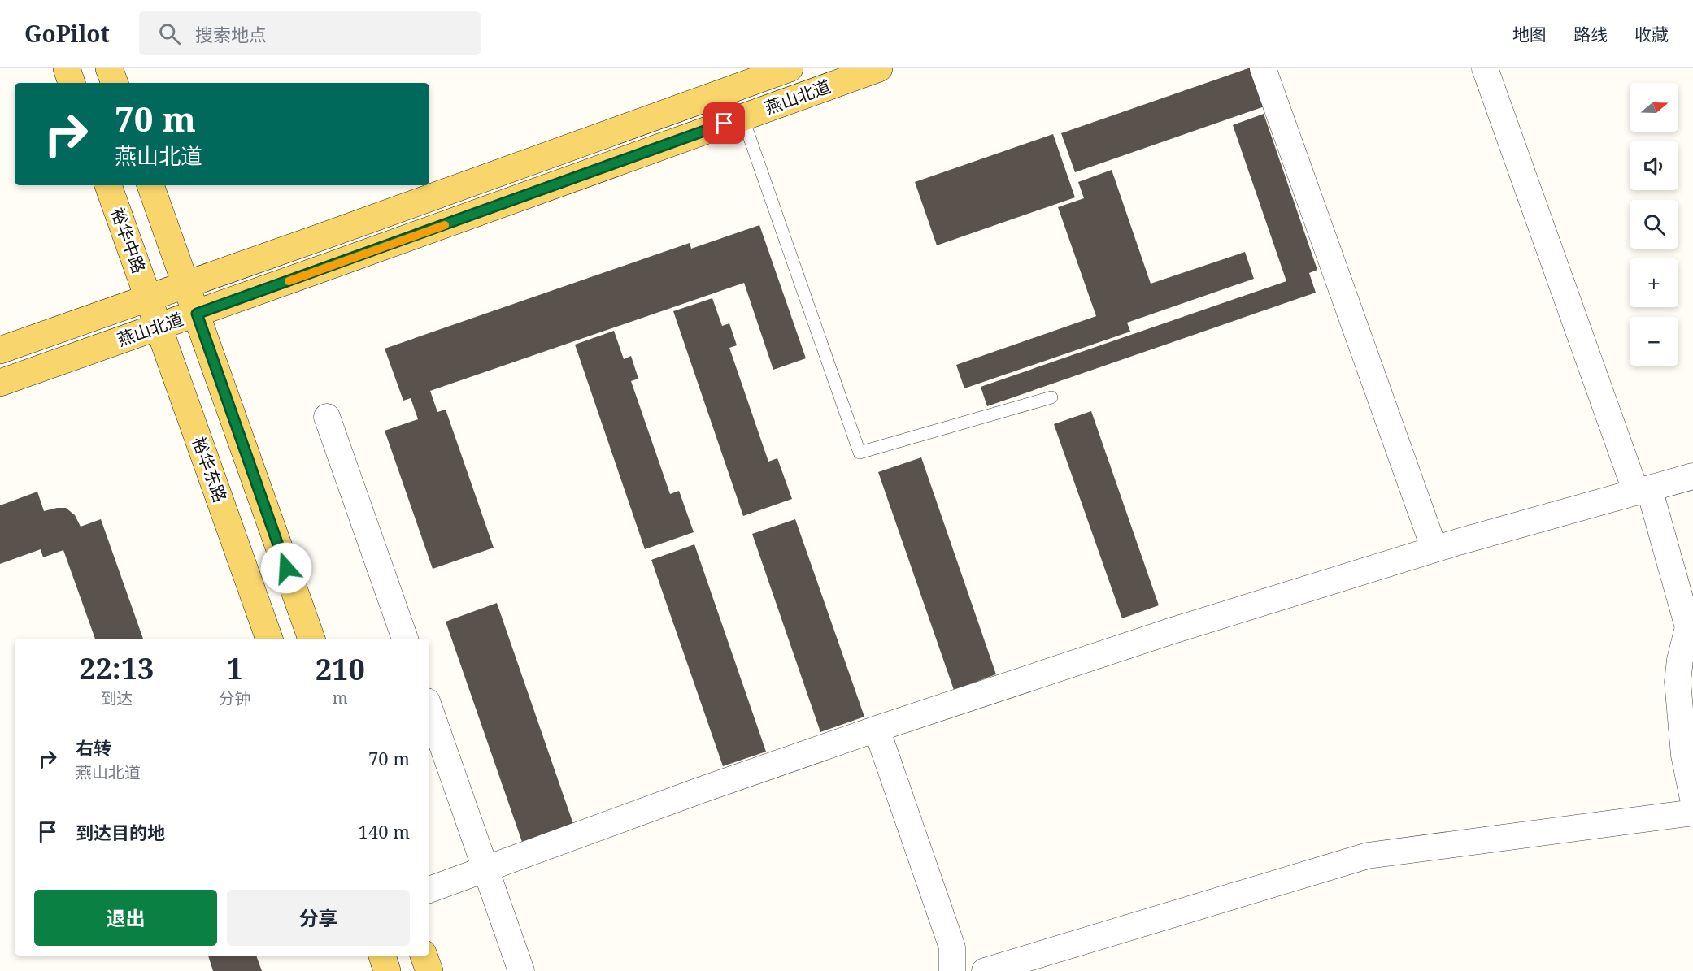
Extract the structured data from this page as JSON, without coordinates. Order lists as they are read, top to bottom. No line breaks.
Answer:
{"streets":{"main road":["燕山北道","裕华中路","裕华东路"]},"crossings":[["燕山北道","裕华中路"],["燕山北道","裕华东路"],["裕华中路","裕华东路"]],"north":"right","page":{"header":"GoPilot","search":"搜索地点","nav":["地图","路线","收藏"],"map_buttons":["+","−"],"turn":["70 m","燕山北道"],"eta":["22:13","到达","1","分钟","210","m"],"list":[{"name":"右转","note":"燕山北道","value":"70 m"},{"name":"到达目的地","value":"140 m"}],"buttons":["退出","分享"]}}
